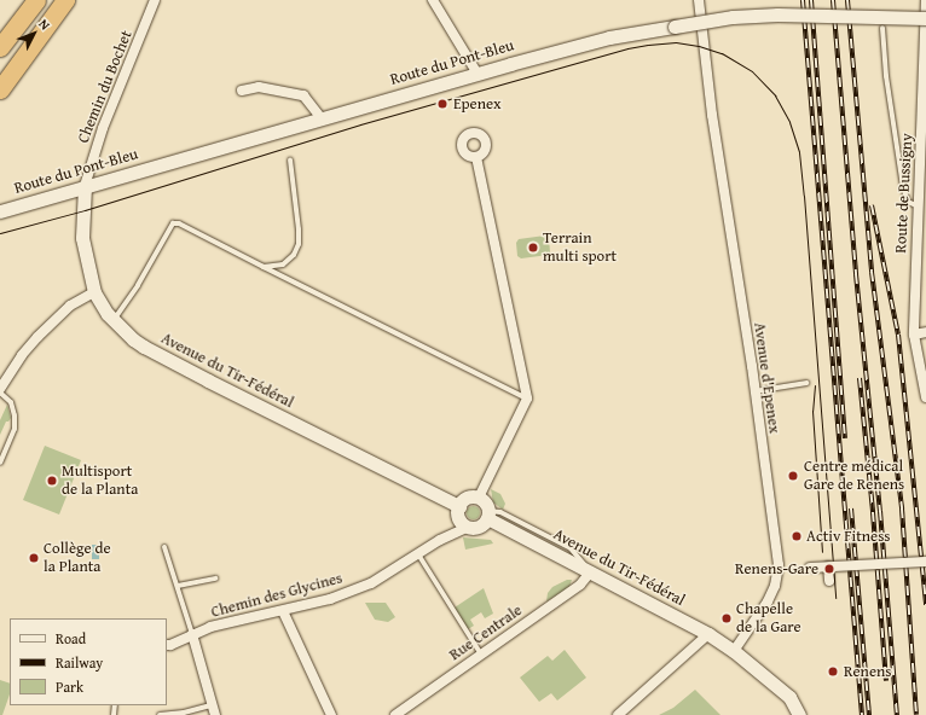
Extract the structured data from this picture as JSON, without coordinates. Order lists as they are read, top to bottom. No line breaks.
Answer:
{"streets":{"street":["Route du Pont-Bleu","Chemin du Bochet","Route de Bussigny","Avenue du Tir-Fédéral","Avenue d'Epenex","Chemin des Glycines","Rue Centrale"]},"crossings":[["Route du Pont-Bleu","Chemin du Bochet"],["Route du Pont-Bleu","Avenue du Tir-Fédéral"],["Chemin du Bochet","Avenue du Tir-Fédéral"],["Avenue du Tir-Fédéral","Avenue d'Epenex"],["Avenue du Tir-Fédéral","Chemin des Glycines"],["Avenue du Tir-Fédéral","Rue Centrale"]],"places":["Epenex","Terrain multi sport","Centre médical Gare de Renens","Multisport de la Planta","Activ Fitness","Collège de la Planta","Renens-Gare","Chapelle de la Gare","Renens"],"legend":["Road","Railway","Park"],"north":"top right"}
